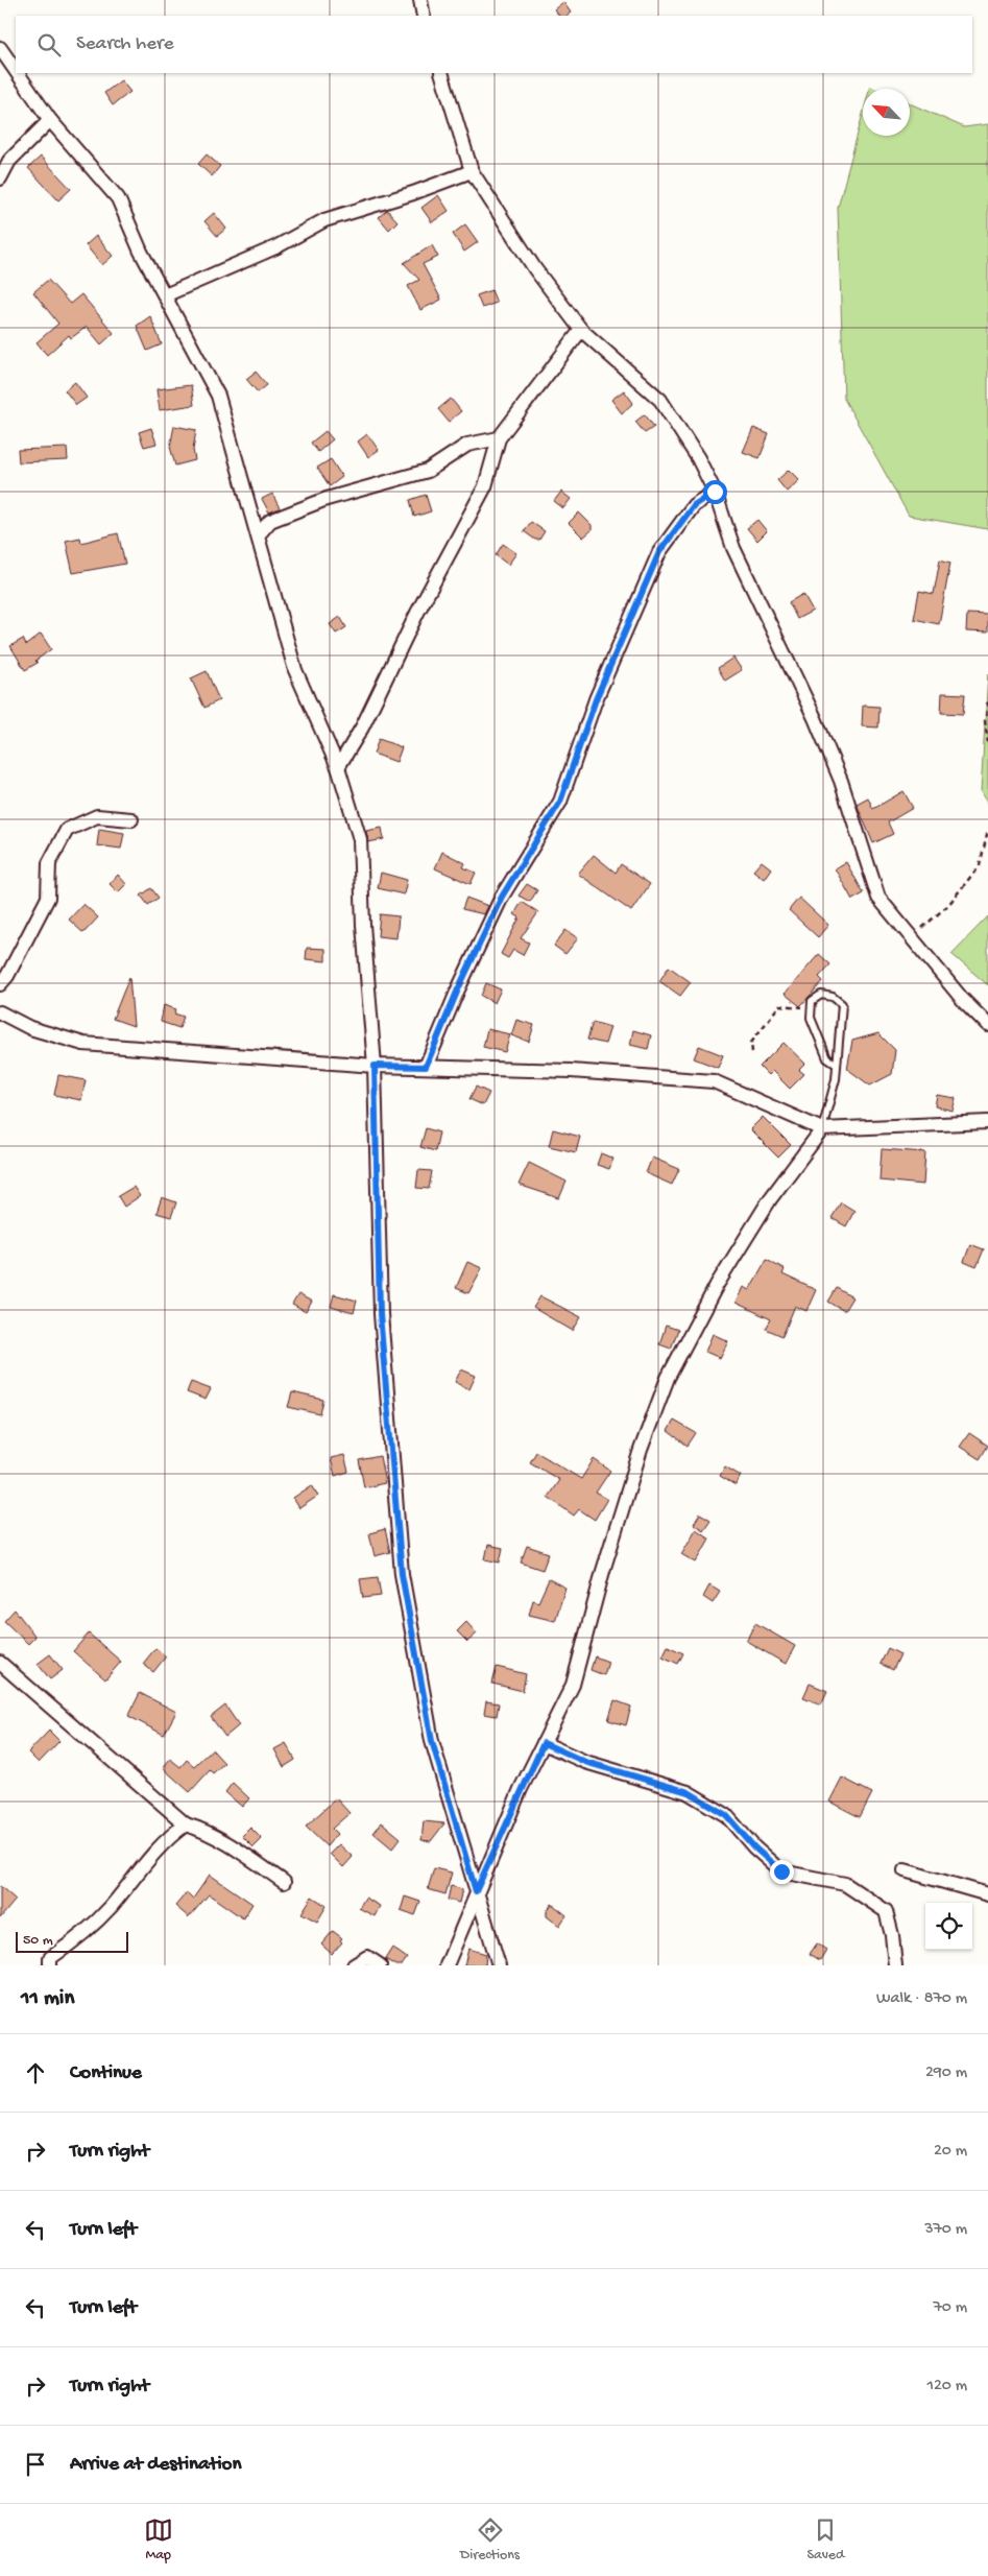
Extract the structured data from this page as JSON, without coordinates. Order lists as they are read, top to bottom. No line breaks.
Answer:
{"scale_bar":"50 m","north":"top left","page":{"search":"Search here","scale":"50 m","heading":["11 min","Walk · 870 m"],"list":[["Continue","290 m"],["Turn right","20 m"],["Turn left","370 m"],["Turn left","70 m"],["Turn right","120 m"],"Arrive at destination"],"nav":["Map","Directions","Saved"]}}
